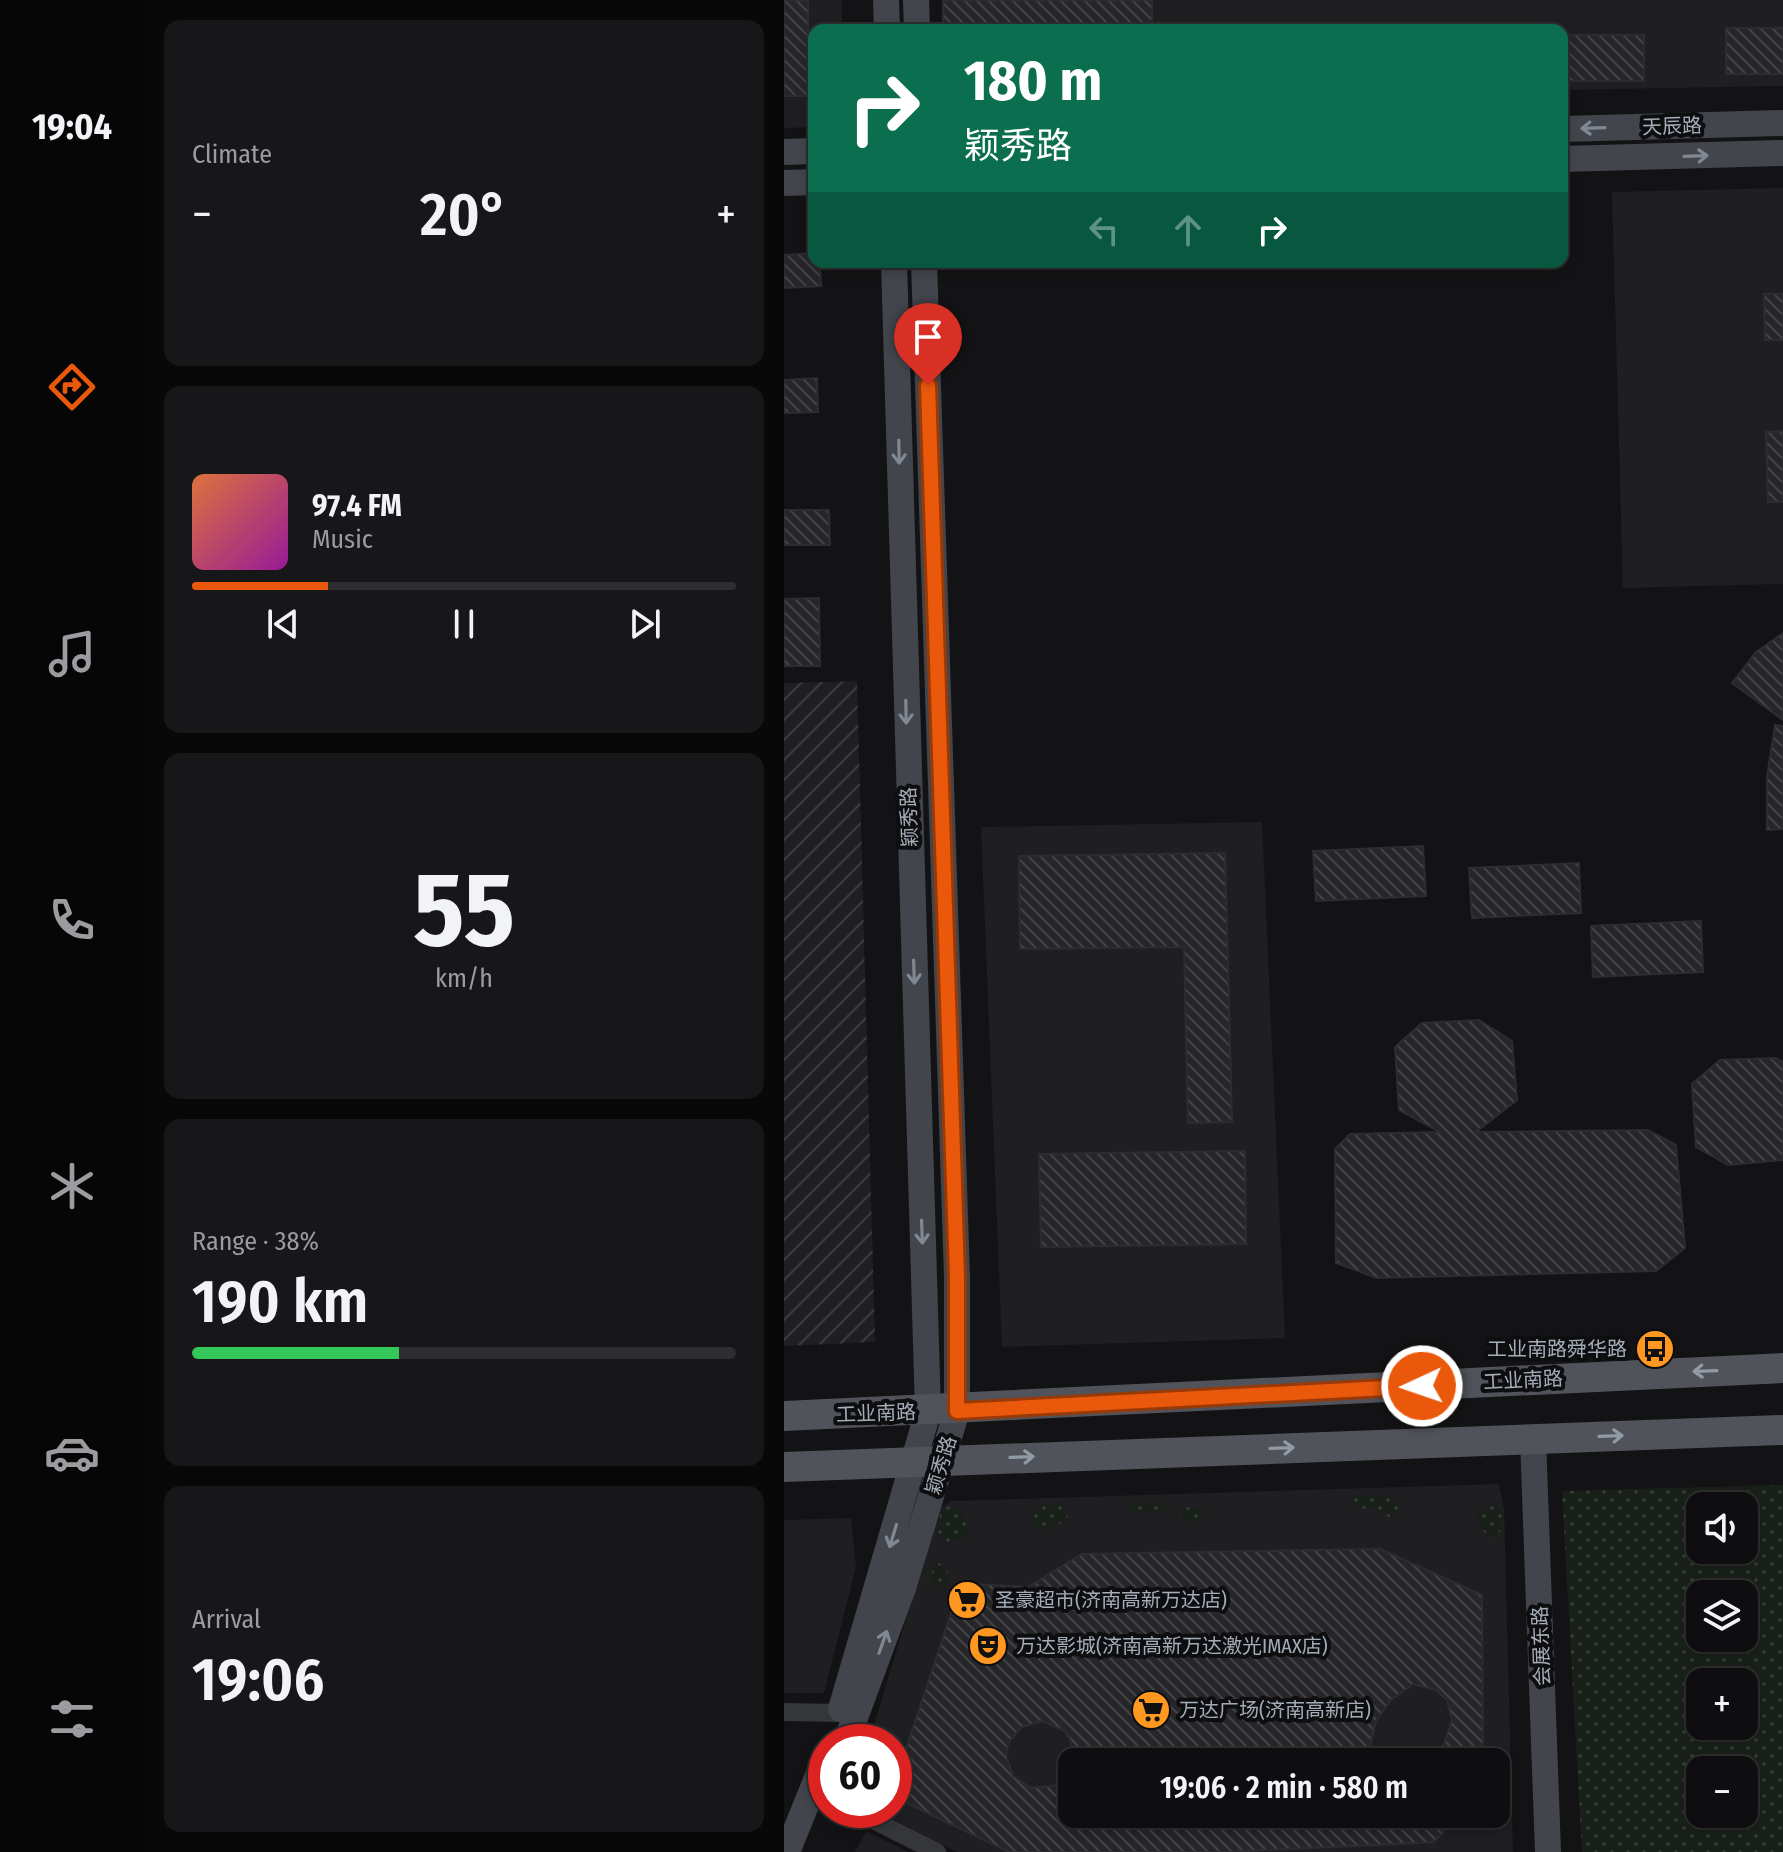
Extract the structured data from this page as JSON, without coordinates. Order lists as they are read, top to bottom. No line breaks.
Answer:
{"streets":{"main road":["天辰路","颖秀路","工业南路","会展东路"]},"crossings":[["颖秀路","工业南路"]],"places":{"bus stop":["工业南路舜华路"],"supermarket":["圣豪超市(济南高新万达店)","万达广场(济南高新店)"],"theatre":["万达影城(济南高新万达激光IMAX店)"]},"page":{"tabs":"19:04","tile":["Climate",["55","km/h"],["Range · 38%","190 km"],["Arrival","19:06"]],"turn":["180 m","颖秀路"],"heat":["−","20°","+"],"song":["97.4 FM","Music"],"map_buttons":["+","−"],"limit":"60","trip":"19:06 · 2 min · 580 m"}}
